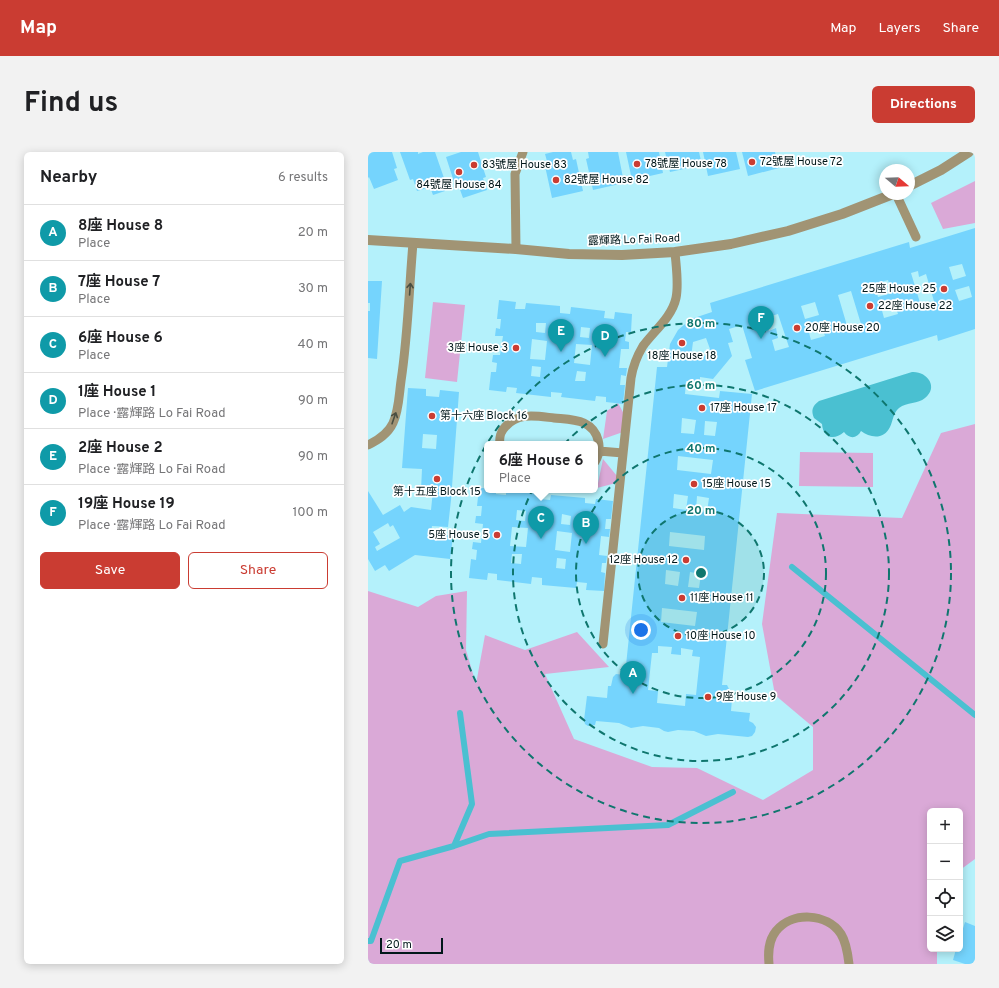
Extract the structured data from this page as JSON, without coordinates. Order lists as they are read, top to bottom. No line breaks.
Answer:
{"streets":{"street":["露輝路 Lo Fai Road"]},"places":["72號屋 House 72","78號屋 House 78","83號屋 House 83","84號屋 House 84","82號屋 House 82","25座 House 25","22座 House 22","20座 House 20","18座 House 18","3座 House 3","17座 House 17","第十六座 Block 16","第十五座 Block 15","15座 House 15","5座 House 5","12座 House 12","11座 House 11","10座 House 10","9座 House 9"],"scale_bar":"20 m","north":"right","page":{"header":"Map","nav":["Map","Layers","Share"],"title":"Find us","buttons":["Directions",["Save","Share"]],"heading":["Nearby","6 results"],"list":[{"mark":"A","name":"8座 House 8","note":"Place","value":"20 m"},{"mark":"B","name":"7座 House 7","note":"Place","value":"30 m"},{"mark":"C","name":"6座 House 6","note":"Place","value":"40 m"},{"mark":"D","name":"1座 House 1","note":"Place · 露輝路 Lo Fai Road","value":"90 m"},{"mark":"E","name":"2座 House 2","note":"Place · 露輝路 Lo Fai Road","value":"90 m"},{"mark":"F","name":"19座 House 19","note":"Place · 露輝路 Lo Fai Road","value":"100 m"}],"pins":["F","E","D","C","B","A"],"popup":["6座 House 6","Place"],"map_buttons":["+","−"],"scale":"20 m"},"rings":["80 m","60 m","40 m","20 m"]}
